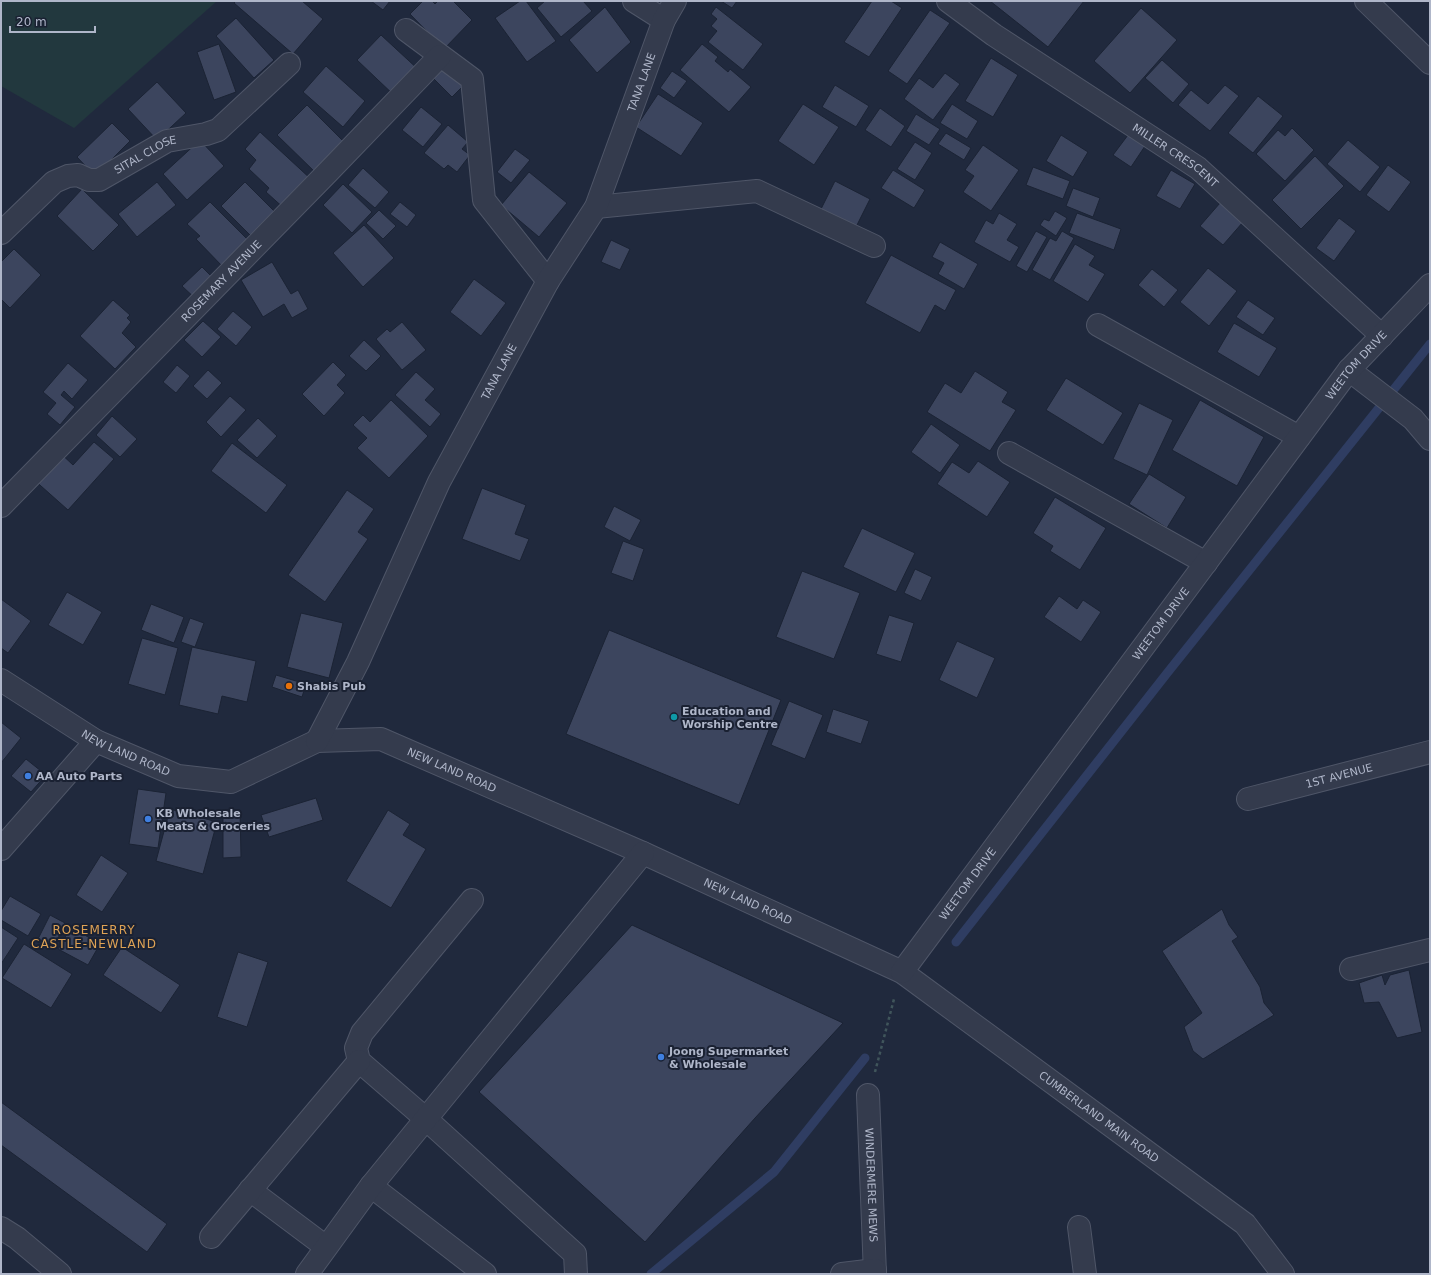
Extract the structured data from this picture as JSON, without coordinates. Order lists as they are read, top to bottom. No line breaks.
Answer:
{"streets":{"street":["TANA LANE","SITAL CLOSE","MILLER CRESCENT","ROSEMARY AVENUE","WEETOM DRIVE","NEW LAND ROAD","1ST AVENUE","CUMBERLAND MAIN ROAD","WINDERMERE MEWS"]},"crossings":[["TANA LANE","NEW LAND ROAD"],["MILLER CRESCENT","WEETOM DRIVE"],["WEETOM DRIVE","NEW LAND ROAD"],["WEETOM DRIVE","CUMBERLAND MAIN ROAD"],["NEW LAND ROAD","CUMBERLAND MAIN ROAD"]],"districts":["ROSEMERRY CASTLE-NEWLAND"],"places":["Shabis Pub","Education and Worship Centre","AA Auto Parts","KB Wholesale Meats & Groceries","Joong Supermarket & Wholesale"],"scale_bar":"20 m"}
